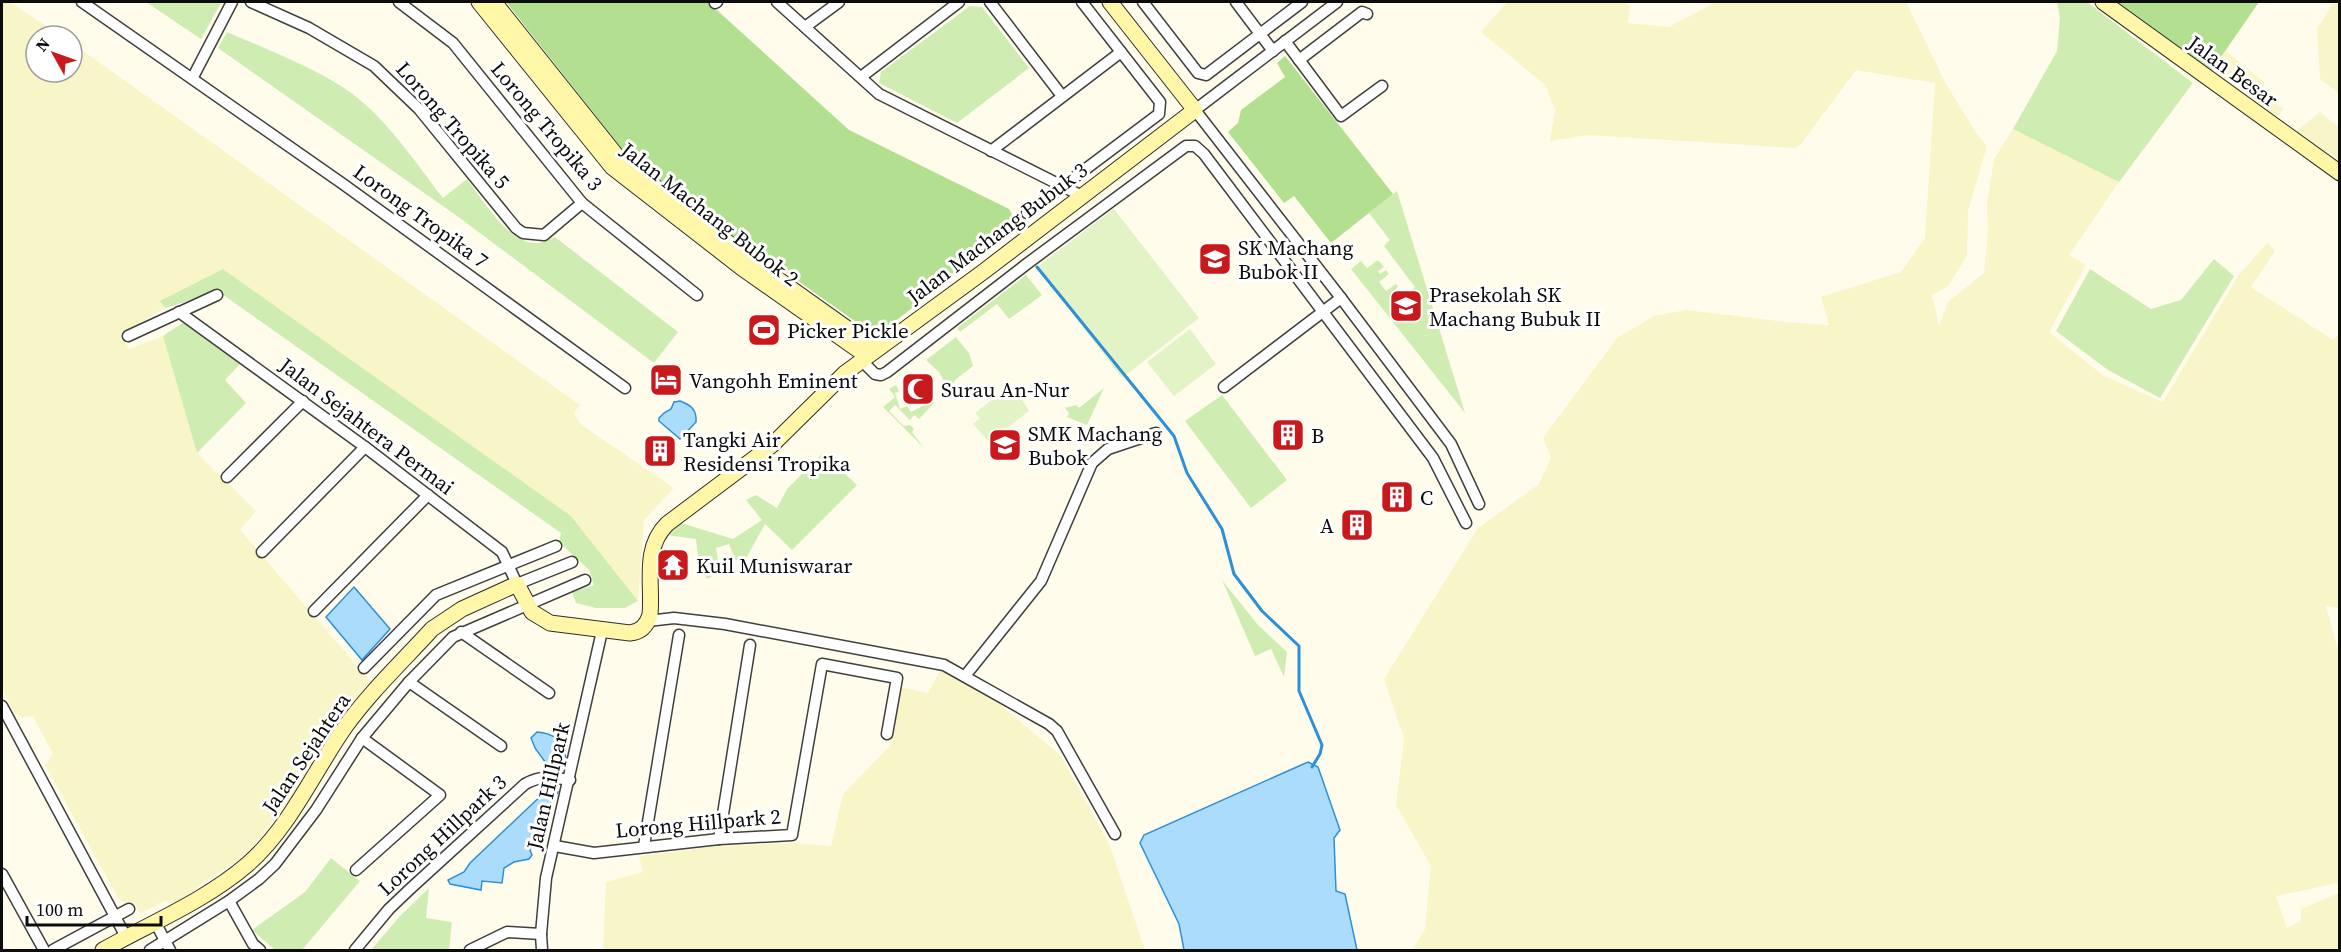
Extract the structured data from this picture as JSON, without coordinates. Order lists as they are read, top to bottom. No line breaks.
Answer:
{"streets":{"main road":["Jalan Besar","Jalan Machang Bubok 2","Jalan Machang Bubuk 3","Jalan Sejahtera"],"street":["Lorong Tropika 5","Lorong Tropika 3","Lorong Tropika 7","Jalan Sejahtera Permai","Jalan Hillpark","Lorong Hillpark 2","Lorong Hillpark 3"]},"crossings":[["Lorong Tropika 5","Lorong Tropika 3"],["Jalan Machang Bubok 2","Jalan Machang Bubuk 3"],["Jalan Sejahtera Permai","Jalan Sejahtera"],["Jalan Hillpark","Lorong Hillpark 2"],["Jalan Hillpark","Lorong Hillpark 3"]],"places":{"school or university":["SK Machang Bubok II","Prasekolah SK Machang Bubuk II","SMK Machang Bubok"],"sports":["Picker Pickle"],"hotel":["Vangohh Eminent"],"mosque":["Surau An-Nur"],"building":["B","Tangki Air Residensi Tropika","C","A"],"temple":["Kuil Muniswarar"]},"scale_bar":"100 m","north":"top left"}
